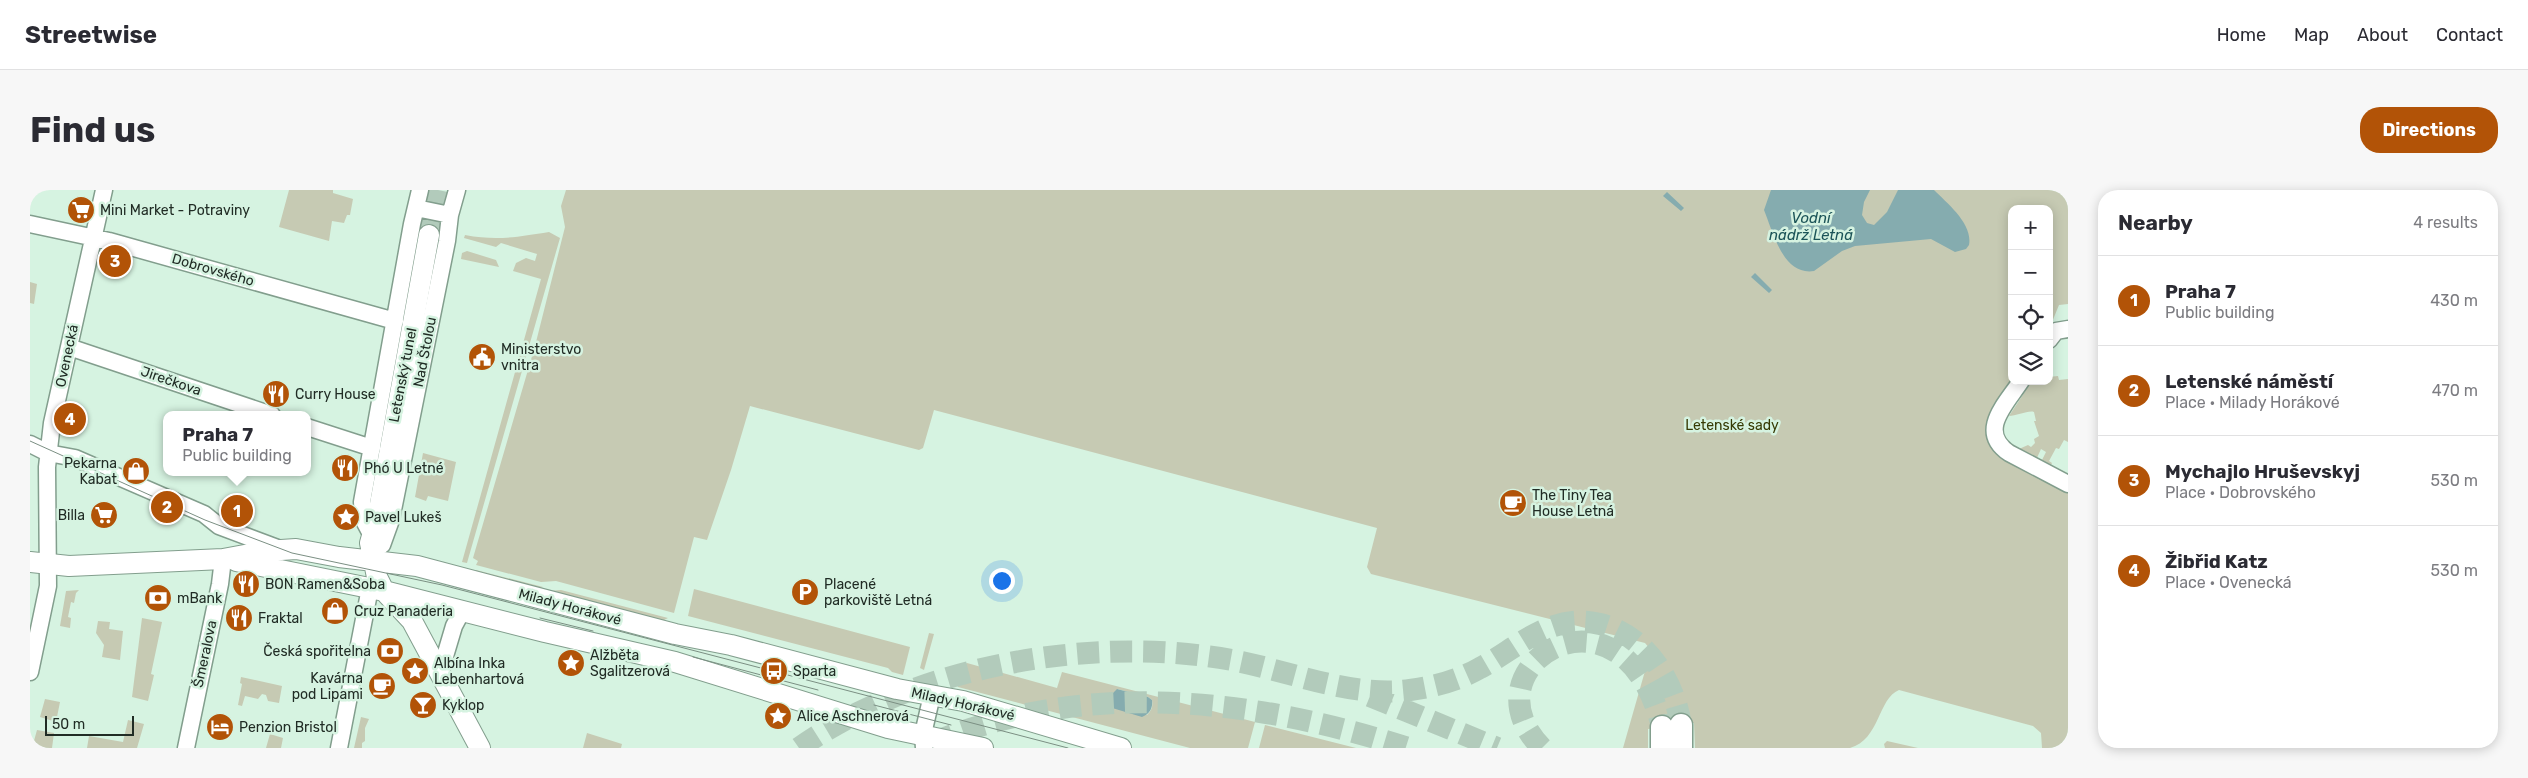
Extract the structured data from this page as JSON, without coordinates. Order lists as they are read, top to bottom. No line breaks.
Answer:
{"streets":{"main road":["Letenský tunel","Milady Horákové"],"street":["Dobrovského","Nad Štolou","Ovenecká","Jirečkova","Šmeralova"]},"crossings":[["Dobrovského","Ovenecká"],["Nad Štolou","Letenský tunel"],["Nad Štolou","Milady Horákové"],["Ovenecká","Jirečkova"],["Ovenecká","Milady Horákové"],["Letenský tunel","Milady Horákové"],["Milady Horákové","Šmeralova"]],"water":["Vodní nádrž Letná"],"parks":["Letenské sady"],"places":{"supermarket":["Mini Market - Potraviny","Billa"],"public building":["Ministerstvo vnitra"],"restaurant":["Curry House","Phó U Letné","BON Ramen&Soba","Fraktal"],"shop":["Pekarna Kabat","Cruz Panaderia"],"cafe":["The Tiny Tea House Letná","Kavárna pod Lipami"],"place":["Pavel Lukeš","Alžběta Sgalitzerová","Albína Inka Lebenhartová","Alice Aschnerová"],"parking":["Placené parkoviště Letná"],"bank":["mBank","Česká spořitelna"],"bus stop":["Sparta"],"bar":["Kyklop"],"hotel":["Penzion Bristol"]},"scale_bar":"50 m","page":{"header":"Streetwise","nav":["Home","Map","About","Contact"],"buttons":"Directions","title":"Find us","heading":["Nearby","4 results"],"map_buttons":["+","−"],"pins":["3","4","2","1"],"list":[{"mark":"1","name":"Praha 7","note":"Public building","value":"430 m"},{"mark":"2","name":"Letenské náměstí","note":"Place · Milady Horákové","value":"470 m"},{"mark":"3","name":"Mychajlo Hruševskyj","note":"Place · Dobrovského","value":"530 m"},{"mark":"4","name":"Žibřid Katz","note":"Place · Ovenecká","value":"530 m"}],"popup":["Praha 7","Public building"],"scale":"50 m"}}
